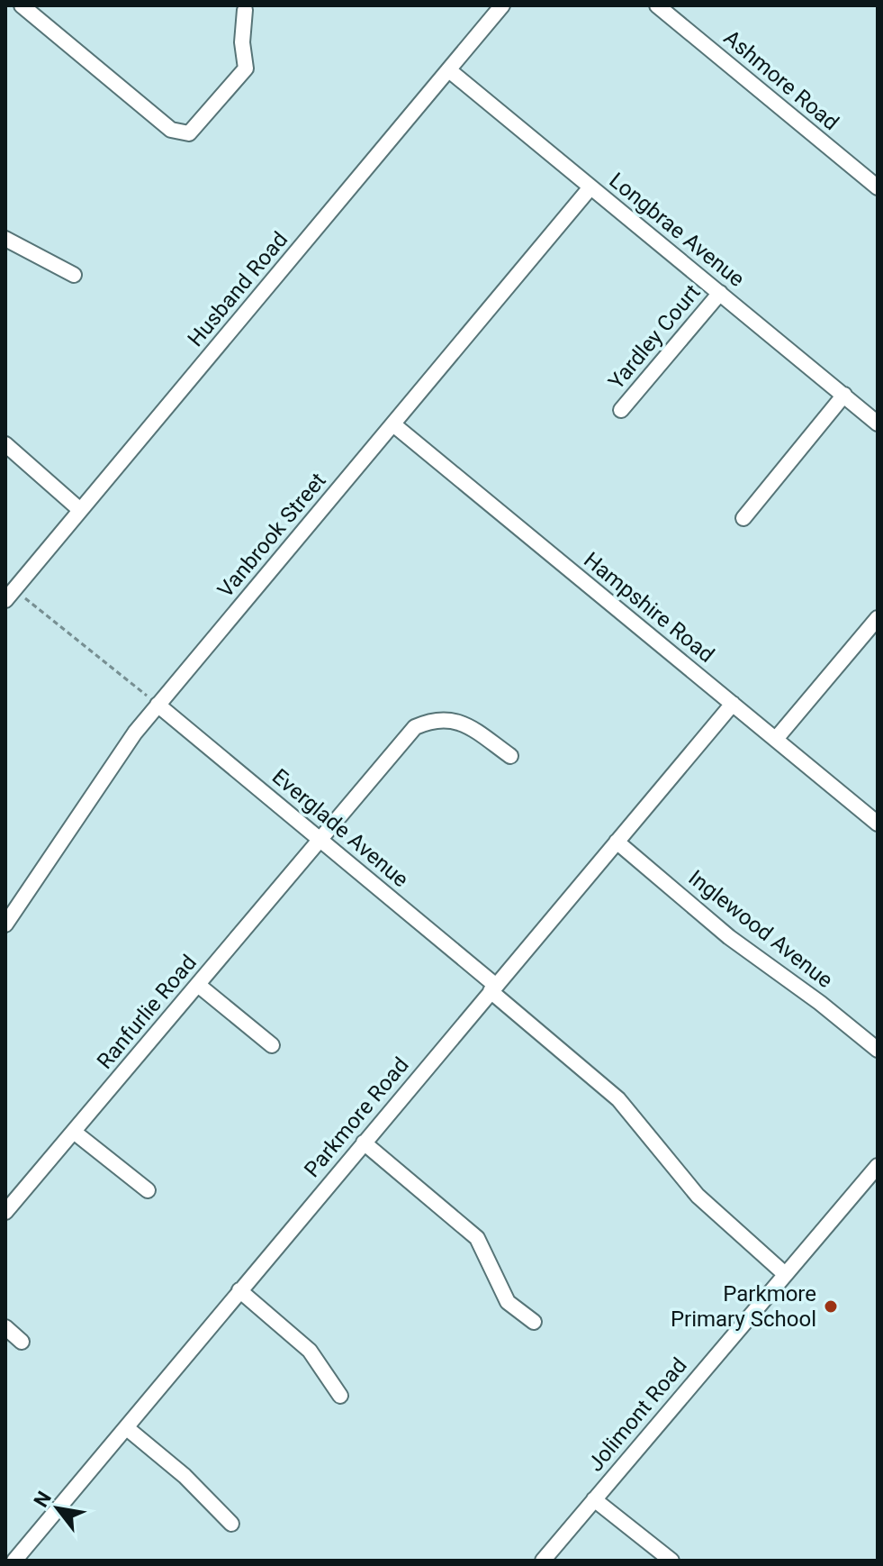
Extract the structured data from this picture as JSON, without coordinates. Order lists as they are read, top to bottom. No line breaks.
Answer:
{"streets":{"street":["Ashmore Road","Longbrae Avenue","Husband Road","Yardley Court","Vanbrook Street","Hampshire Road","Everglade Avenue","Inglewood Avenue","Ranfurlie Road","Parkmore Road","Jolimont Road"]},"crossings":[["Longbrae Avenue","Husband Road"],["Longbrae Avenue","Yardley Court"],["Longbrae Avenue","Vanbrook Street"],["Vanbrook Street","Hampshire Road"],["Vanbrook Street","Everglade Avenue"],["Hampshire Road","Parkmore Road"],["Everglade Avenue","Ranfurlie Road"],["Everglade Avenue","Parkmore Road"],["Everglade Avenue","Jolimont Road"],["Inglewood Avenue","Parkmore Road"]],"places":["Parkmore Primary School"],"north":"top left"}
